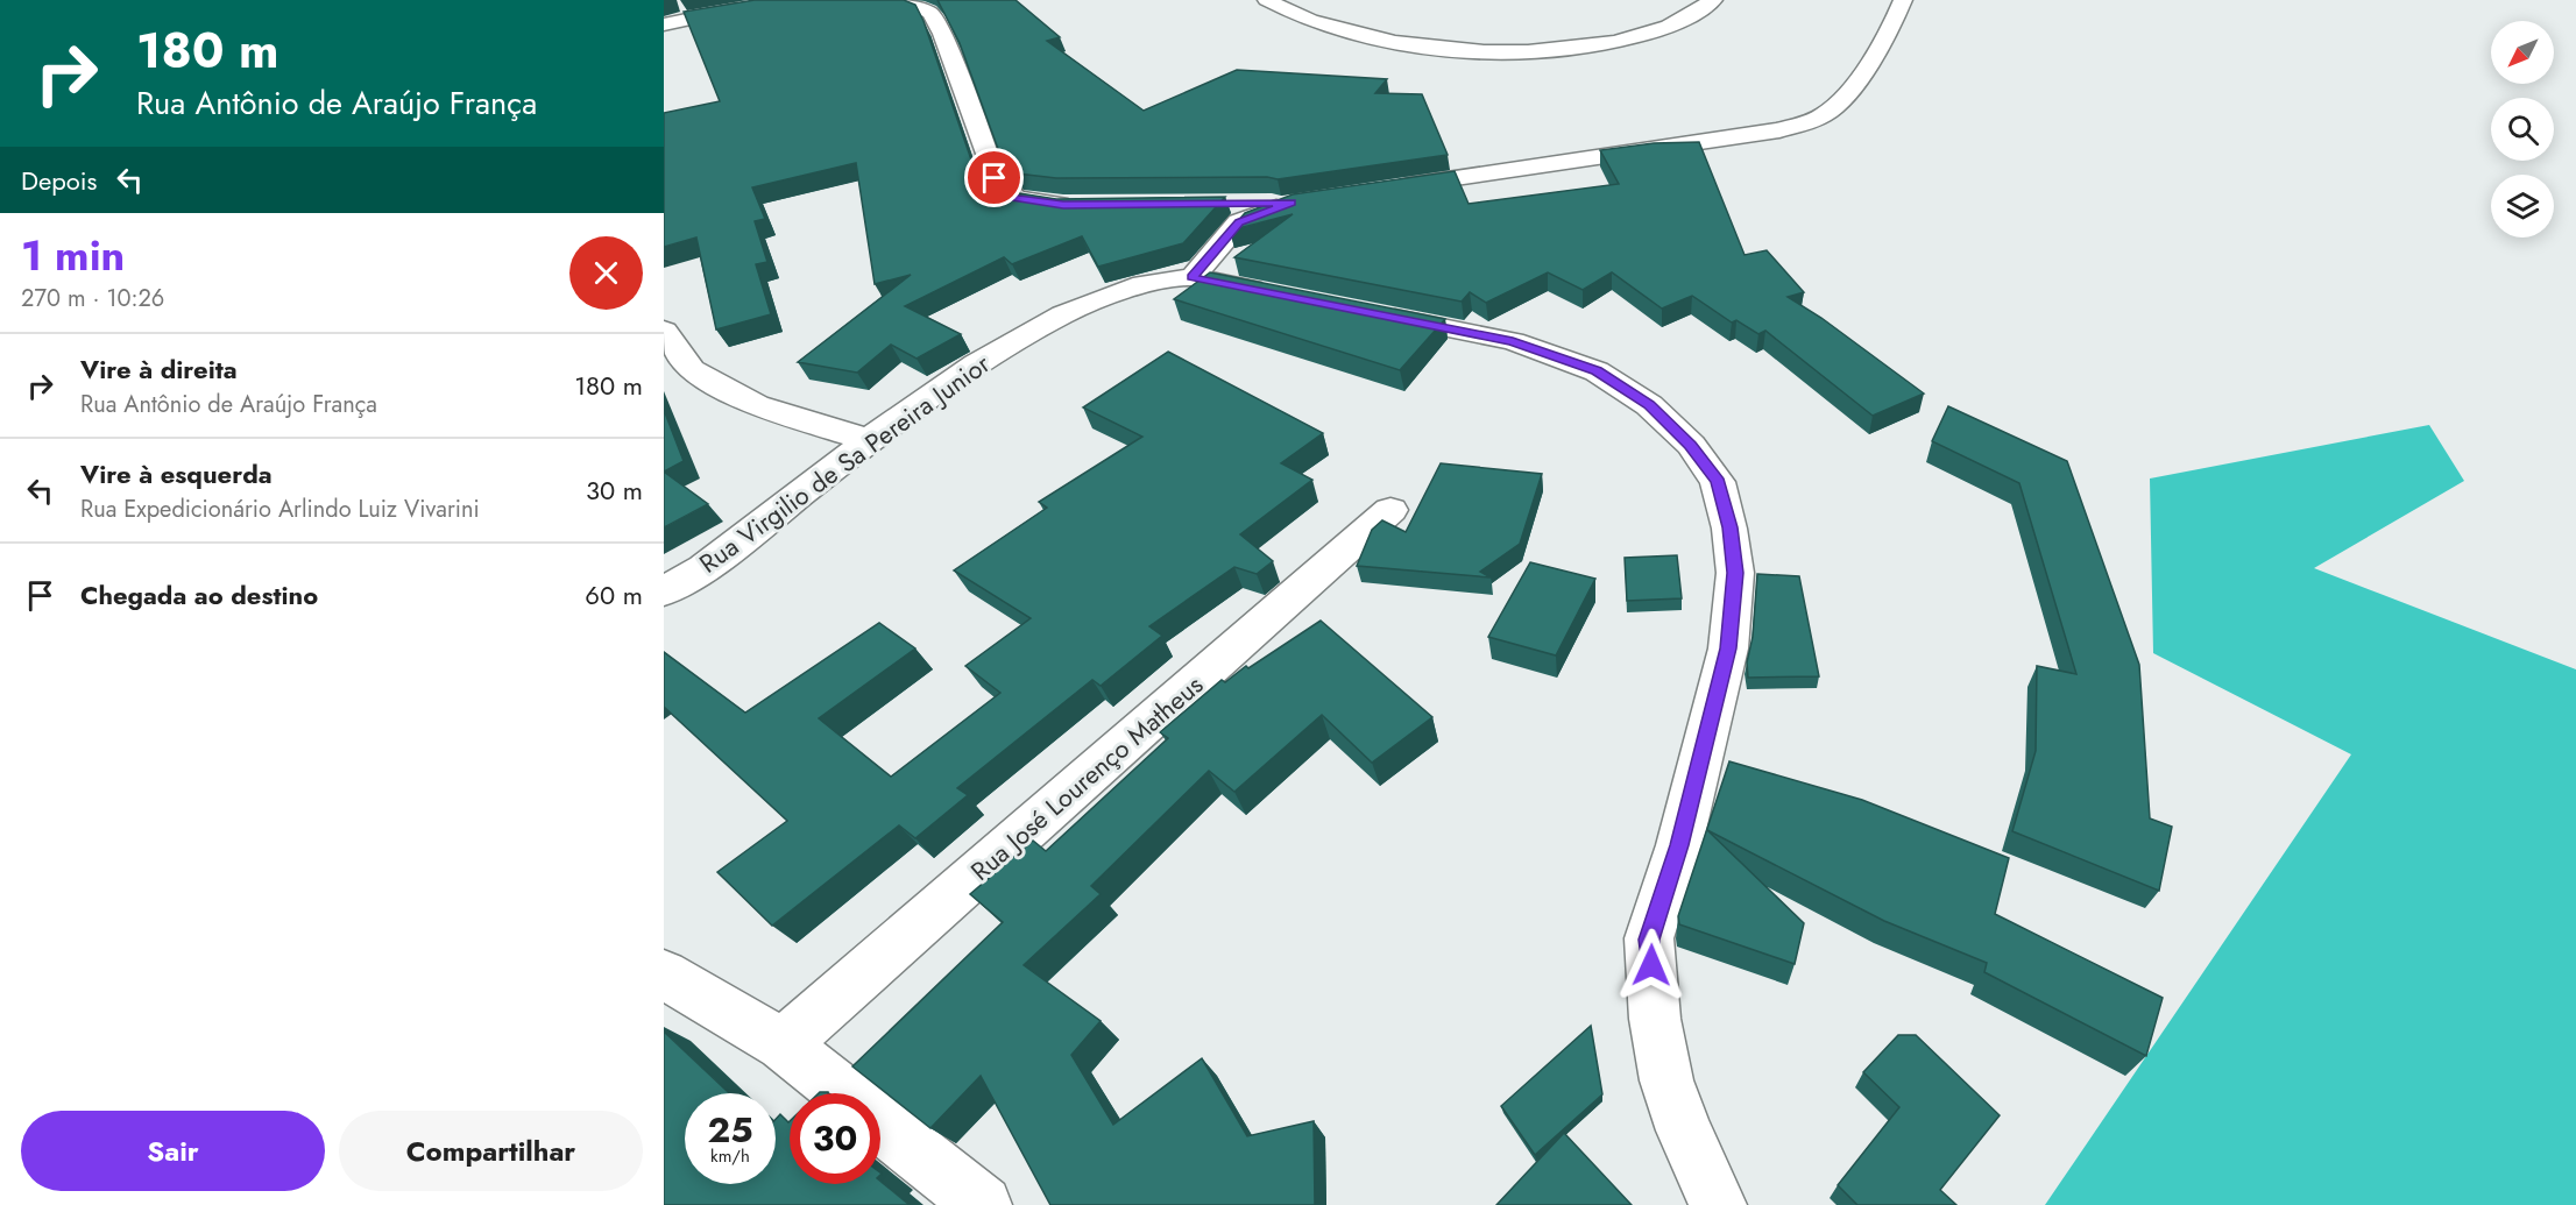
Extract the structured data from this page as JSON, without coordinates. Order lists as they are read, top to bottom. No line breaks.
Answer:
{"streets":{"street":["Rua Virgilio de Sa Pereira Junior","Rua José Lourenço Matheus"]},"north":"bottom left","page":{"turn":["180 m","Rua Antônio de Araújo França"],"then":"Depois","heading":["1 min","270 m · 10:26"],"list":[{"name":"Vire à direita","note":"Rua Antônio de Araújo França","value":"180 m"},{"name":"Vire à esquerda","note":"Rua Expedicionário Arlindo Luiz Vivarini","value":"30 m"},{"name":"Chegada ao destino","value":"60 m"}],"speed":"25 km/h","limit":"30","buttons":["Sair","Compartilhar"]}}
